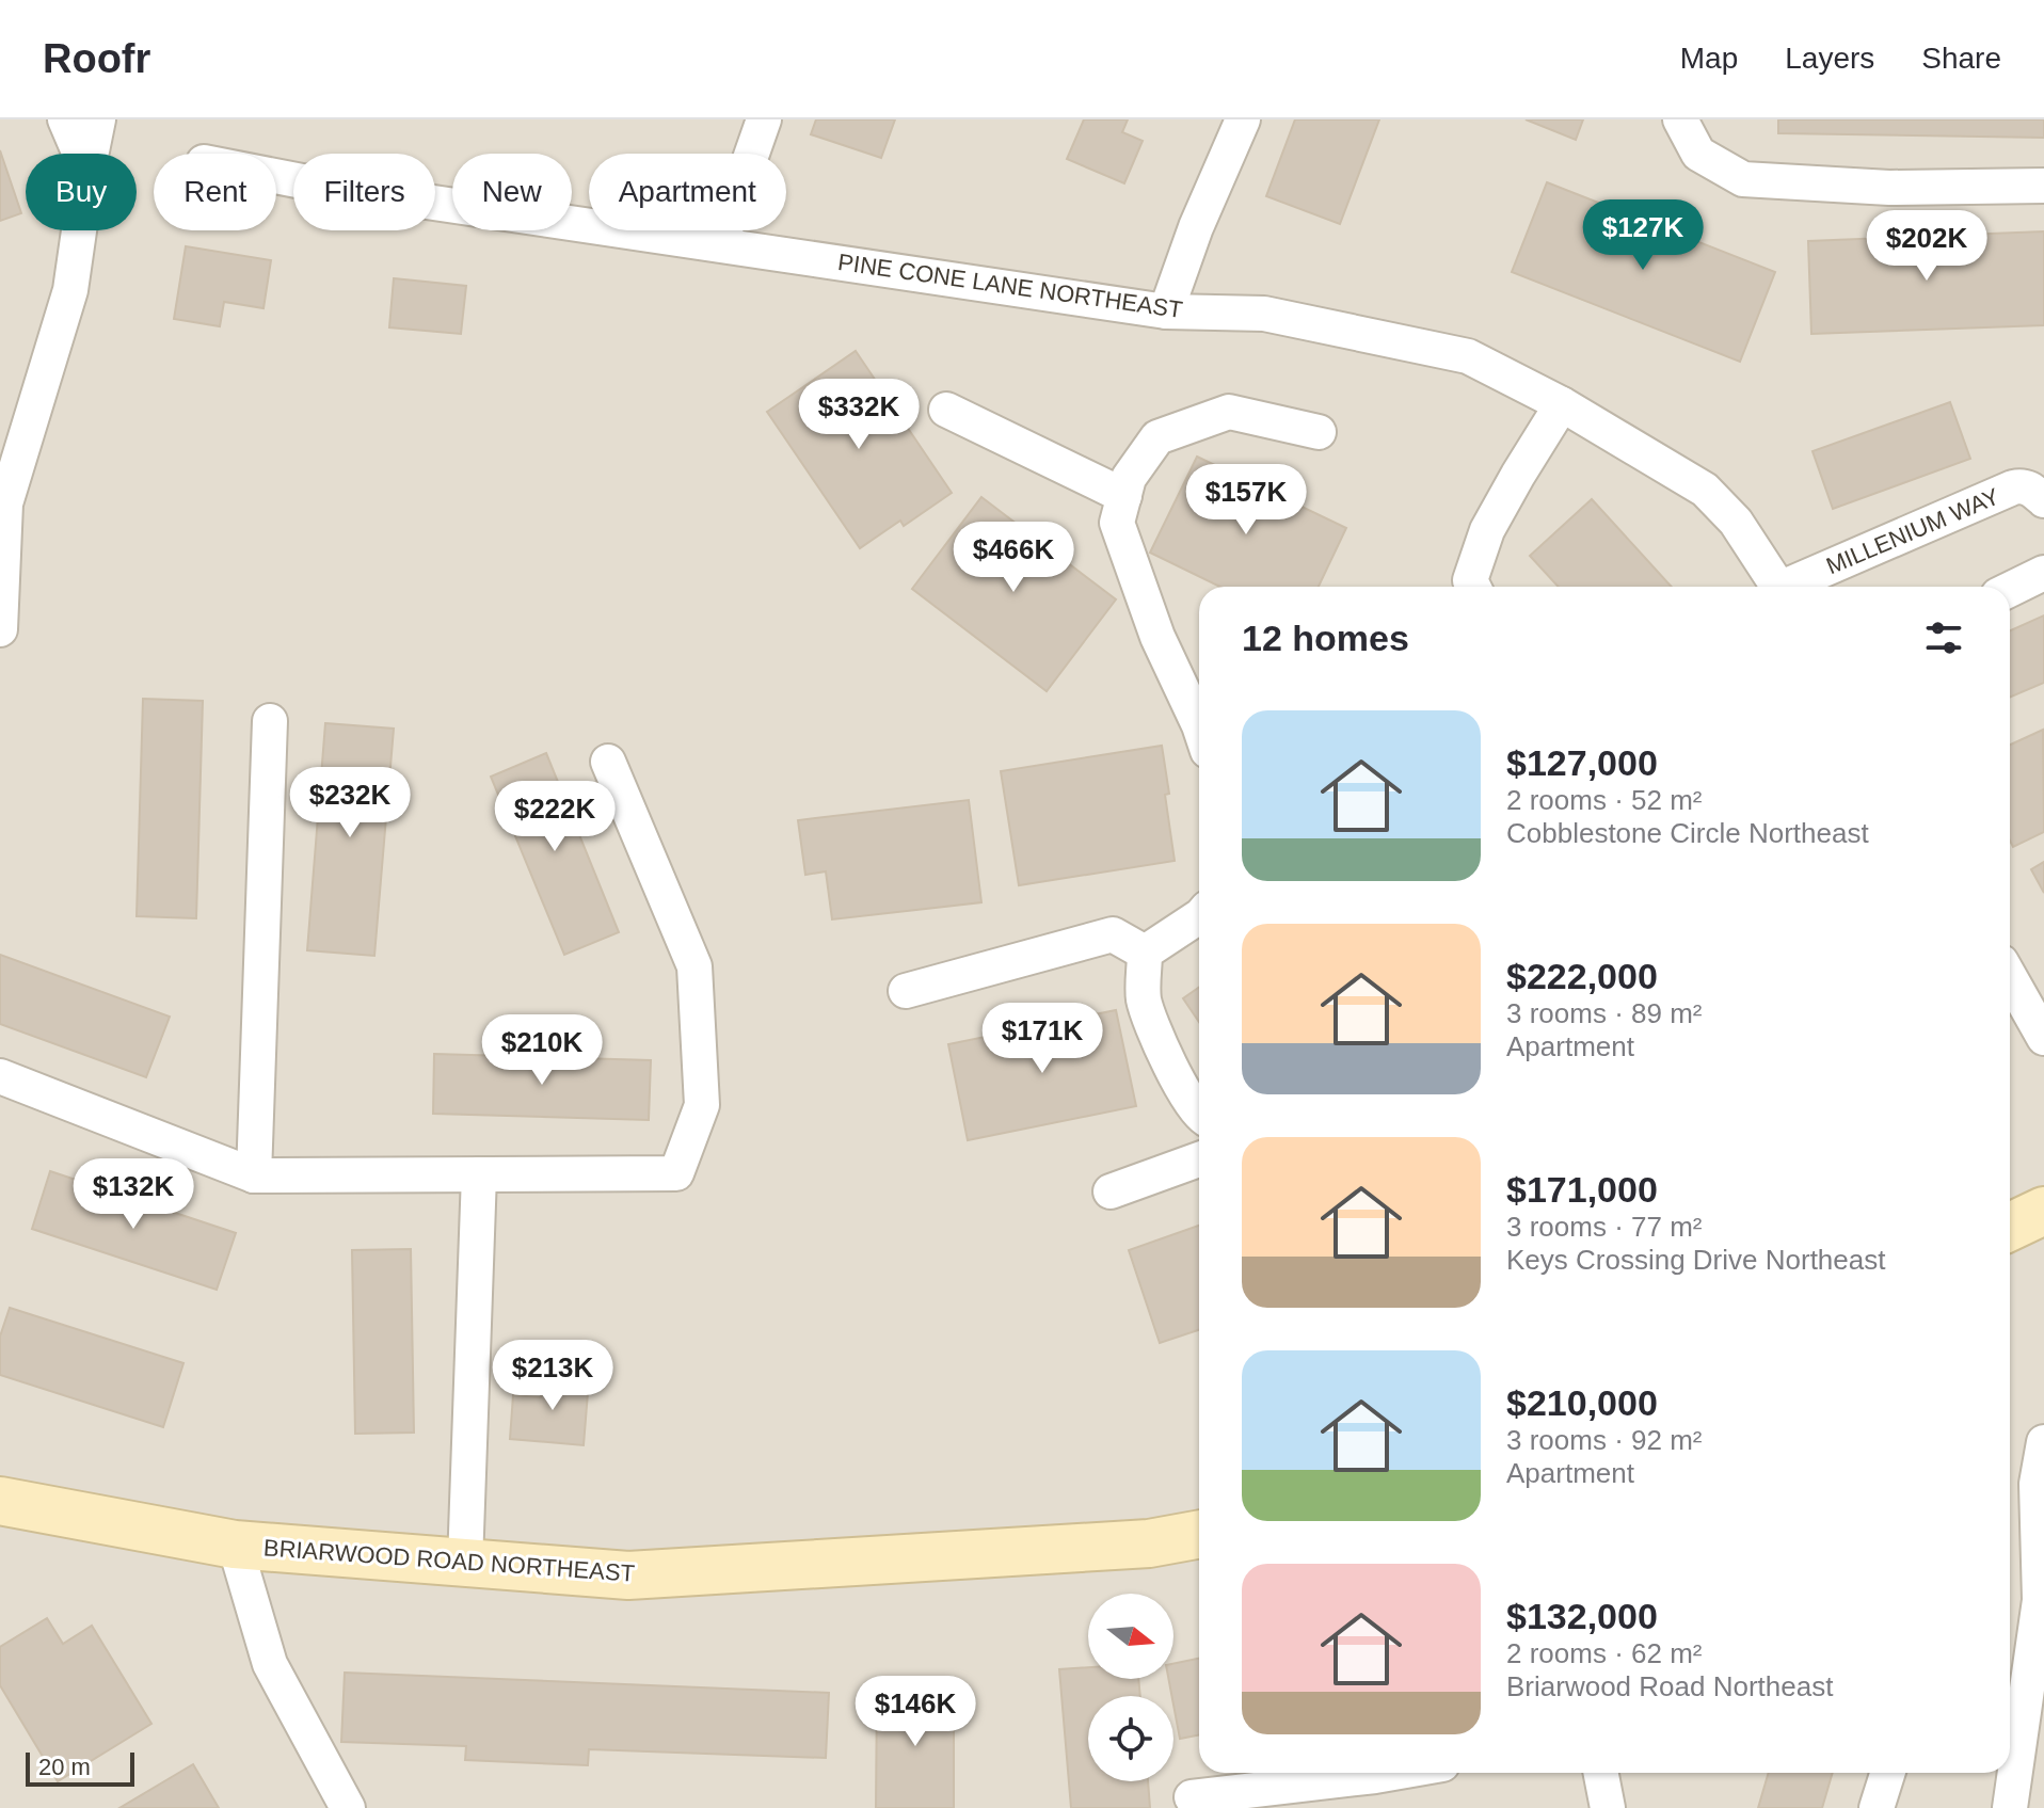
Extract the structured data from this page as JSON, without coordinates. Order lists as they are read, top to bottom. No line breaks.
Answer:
{"streets":{"street":["PINE CONE LANE NORTHEAST","MILLENIUM WAY","BRIARWOOD ROAD NORTHEAST"]},"scale_bar":"20 m","north":"right","page":{"header":"Roofr","nav":["Map","Layers","Share"],"chip":["Buy","Rent","Filters","New","Apartment"],"price":["$127K","$202K","$332K","$157K","$466K","$232K","$222K","$171K","$210K","$132K","$213K","$146K"],"heading":"12 homes","list":[{"name":"$127,000","note":"2 rooms · 52 m² · Cobblestone Circle Northeast"},{"name":"$222,000","note":"3 rooms · 89 m² · Apartment"},{"name":"$171,000","note":"3 rooms · 77 m² · Keys Crossing Drive Northeast"},{"name":"$210,000","note":"3 rooms · 92 m² · Apartment"},{"name":"$132,000","note":"2 rooms · 62 m² · Briarwood Road Northeast"}],"scale":"20 m"}}
